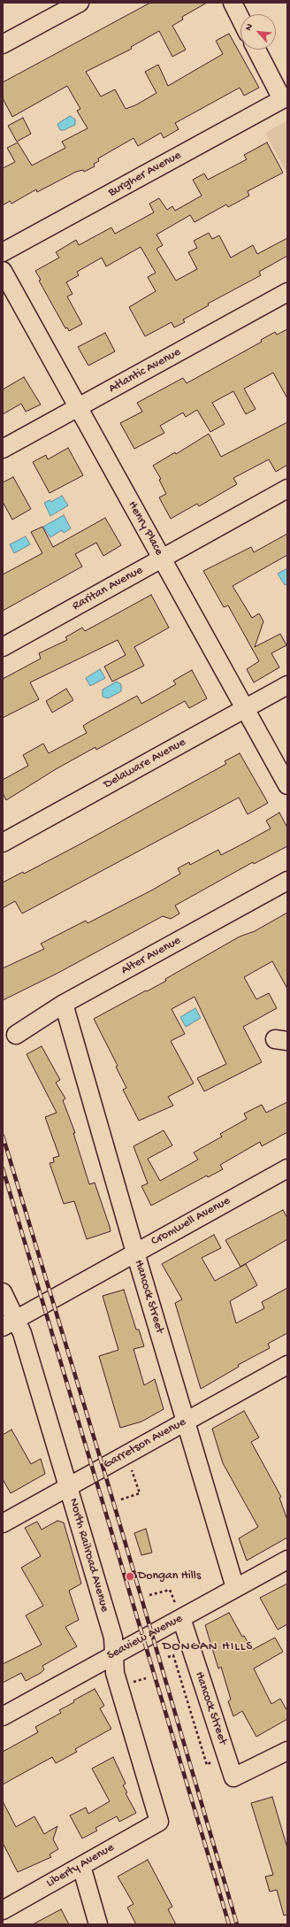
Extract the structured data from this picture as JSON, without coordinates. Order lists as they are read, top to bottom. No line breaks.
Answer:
{"streets":{"street":["Burgher Avenue","Atlantic Avenue","Henry Place","Raritan Avenue","Delaware Avenue","Alter Avenue","Cromwell Avenue","Hancock Street","Garretson Avenue","North Railroad Avenue","Seaview Avenue","Liberty Avenue"]},"crossings":[["Atlantic Avenue","Henry Place"],["Henry Place","Raritan Avenue"],["Henry Place","Delaware Avenue"],["Alter Avenue","Hancock Street"],["Cromwell Avenue","Hancock Street"],["Cromwell Avenue","North Railroad Avenue"],["Hancock Street","Garretson Avenue"],["Hancock Street","Seaview Avenue"],["Garretson Avenue","North Railroad Avenue"],["North Railroad Avenue","Seaview Avenue"],["North Railroad Avenue","Liberty Avenue"]],"districts":["DONGAN HILLS"],"places":["Dongan Hills"],"north":"top left"}
